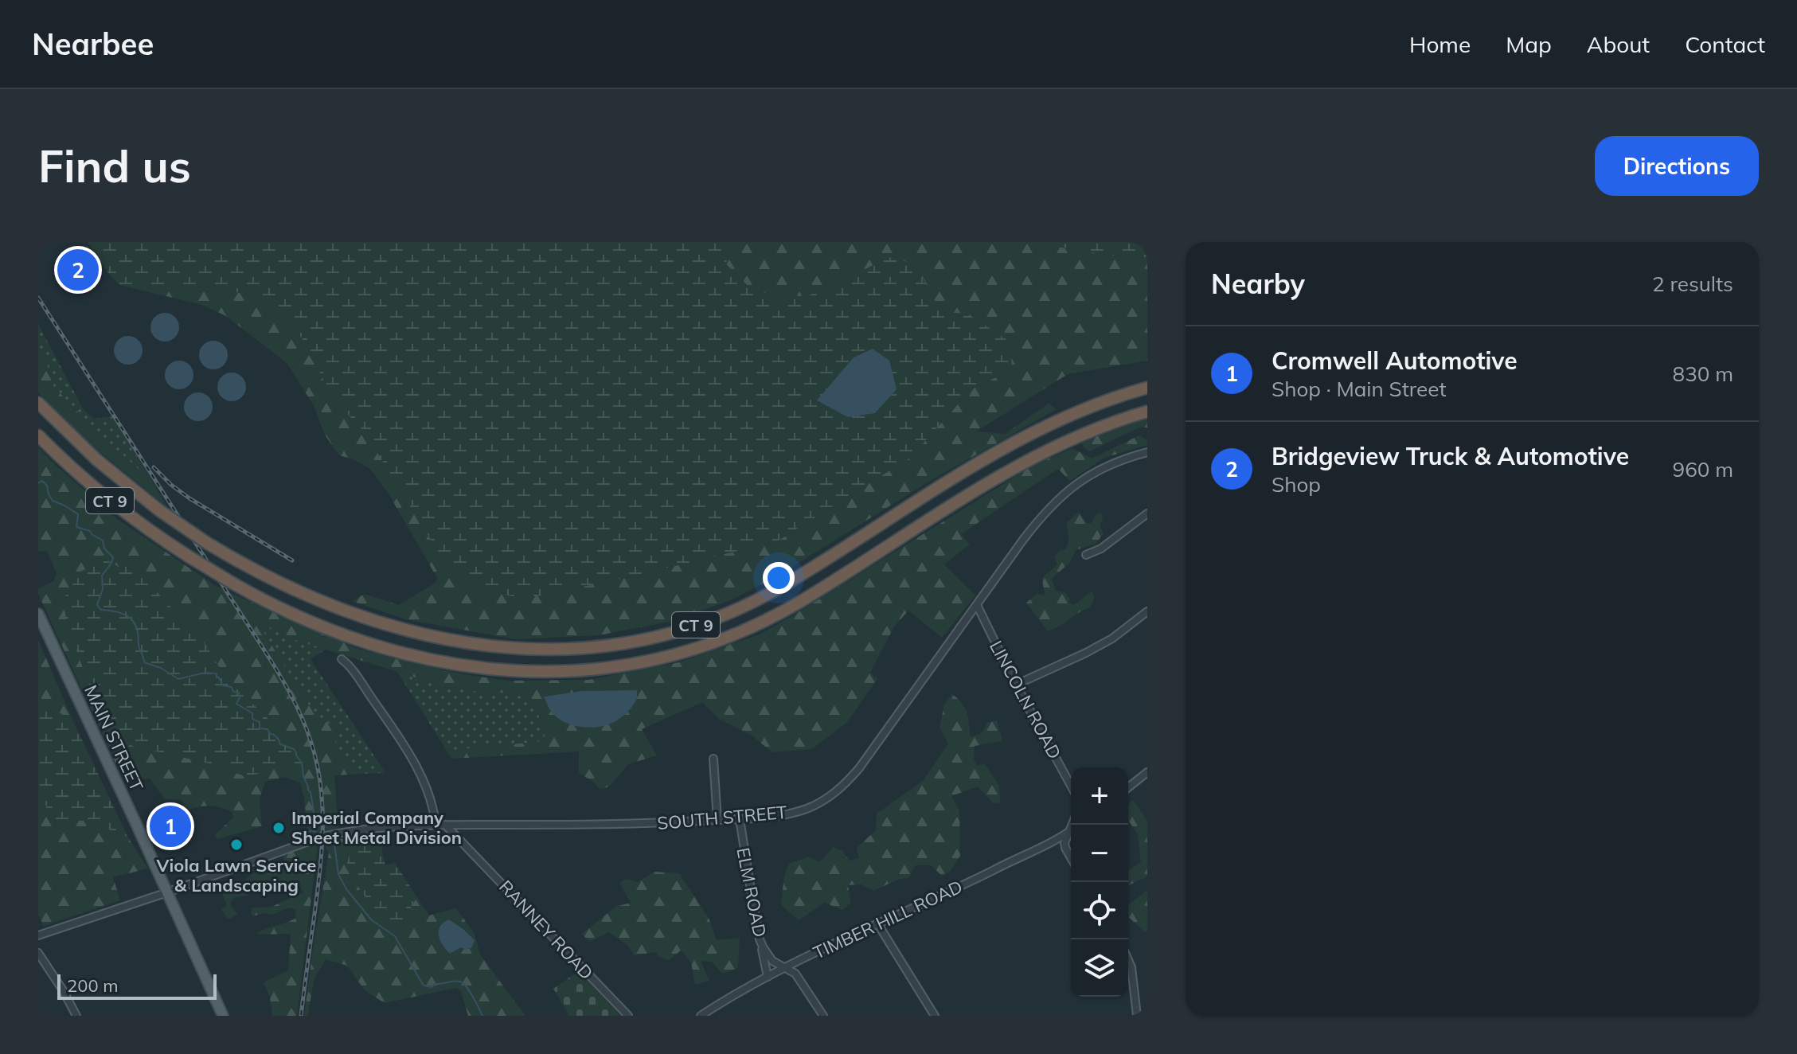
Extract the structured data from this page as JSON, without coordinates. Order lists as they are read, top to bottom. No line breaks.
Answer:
{"streets":{"highway":["CT 9"],"main road":["MAIN STREET"],"street":["LINCOLN ROAD","SOUTH STREET","ELM ROAD","TIMBER HILL ROAD","RANNEY ROAD"]},"crossings":[["LINCOLN ROAD","SOUTH STREET"],["MAIN STREET","SOUTH STREET"],["SOUTH STREET","ELM ROAD"],["SOUTH STREET","RANNEY ROAD"],["ELM ROAD","TIMBER HILL ROAD"]],"places":["Imperial Company Sheet Metal Division","Viola Lawn Service & Landscaping"],"scale_bar":"200 m","page":{"header":"Nearbee","nav":["Home","Map","About","Contact"],"buttons":"Directions","title":"Find us","heading":["Nearby","2 results"],"pins":["2","1"],"list":[{"mark":"1","name":"Cromwell Automotive","note":"Shop · Main Street","value":"830 m"},{"mark":"2","name":"Bridgeview Truck & Automotive","note":"Shop","value":"960 m"}],"map_buttons":["+","−"],"scale":"200 m"}}
